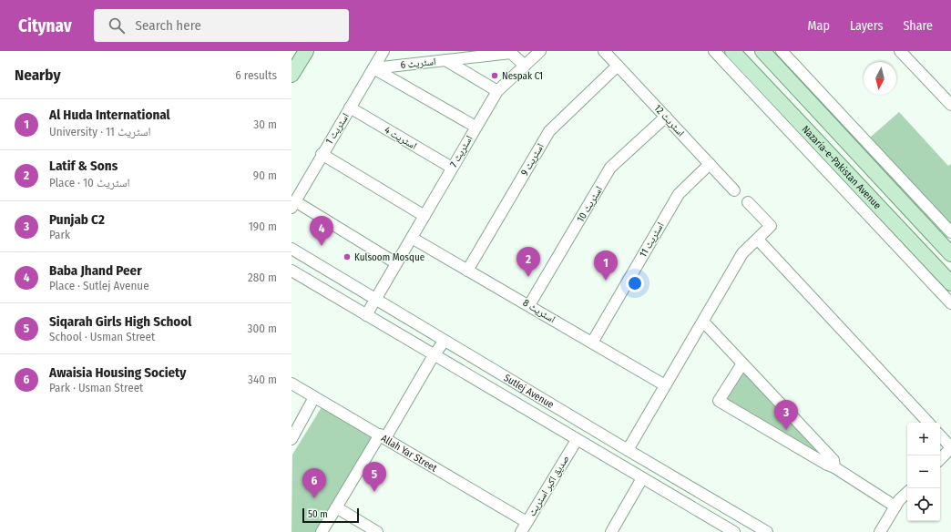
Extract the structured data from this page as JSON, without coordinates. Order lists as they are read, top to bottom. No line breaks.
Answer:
{"streets":{"main road":["Nazaria-e-Pakistan Avenue"],"street":["اسٹریٹ 6","اسٹریٹ 12","اسٹریٹ 1","اسٹریٹ 4","اسٹریٹ 7","اسٹریٹ 9","اسٹریٹ 10","اسٹریٹ 11","اسٹریٹ 8","Sutlej Avenue","Allah Yar Street","صدیق اکبر اسٹریٹ"]},"crossings":[["اسٹریٹ 6","اسٹریٹ 1"],["اسٹریٹ 6","اسٹریٹ 7"],["اسٹریٹ 12","اسٹریٹ 9"],["اسٹریٹ 12","اسٹریٹ 10"],["اسٹریٹ 12","اسٹریٹ 11"],["اسٹریٹ 1","اسٹریٹ 4"],["اسٹریٹ 4","اسٹریٹ 7"],["اسٹریٹ 7","اسٹریٹ 8"],["اسٹریٹ 7","Sutlej Avenue"],["اسٹریٹ 9","اسٹریٹ 8"],["اسٹریٹ 10","اسٹریٹ 8"],["اسٹریٹ 11","اسٹریٹ 8"],["Sutlej Avenue","صدیق اکبر اسٹریٹ"],["Allah Yar Street","صدیق اکبر اسٹریٹ"]],"places":["Nespak C1","Kulsoom Mosque"],"scale_bar":"50 m","north":"bottom","page":{"header":"Citynav","search":"Search here","nav":["Map","Layers","Share"],"heading":["Nearby","6 results"],"list":[{"mark":"1","name":"Al Huda International","note":"University · اسٹریٹ 11","value":"30 m"},{"mark":"2","name":"Latif & Sons","note":"Place · اسٹریٹ 10","value":"90 m"},{"mark":"3","name":"Punjab C2","note":"Park","value":"190 m"},{"mark":"4","name":"Baba Jhand Peer","note":"Place · Sutlej Avenue","value":"280 m"},{"mark":"5","name":"Siqarah Girls High School","note":"School · Usman Street","value":"300 m"},{"mark":"6","name":"Awaisia Housing Society","note":"Park · Usman Street","value":"340 m"}],"pins":["4","2","1","3","5","6"],"map_buttons":["+","−"],"scale":"50 m"}}
